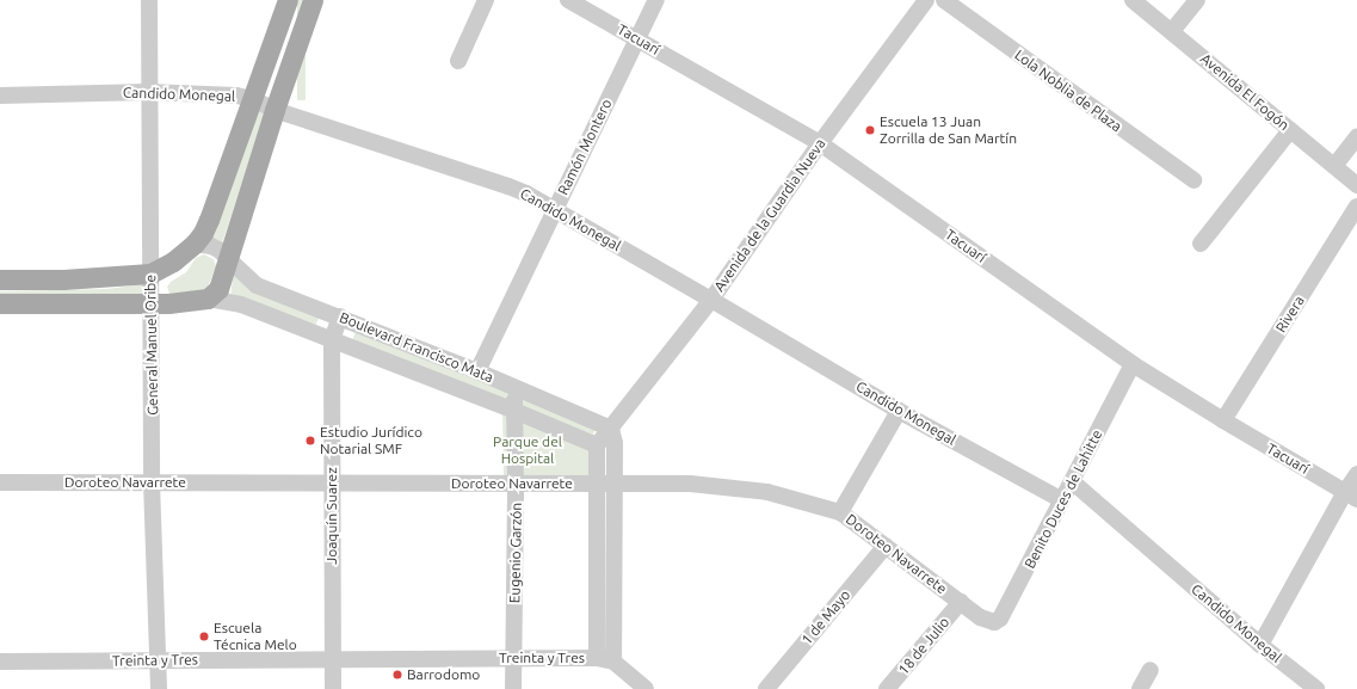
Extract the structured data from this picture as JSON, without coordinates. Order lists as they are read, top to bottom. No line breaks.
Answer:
{"streets":{"main road":["Boulevard Francisco Mata"],"street":["Tacuarí","Lola Noblia de Plaza","Avenida El Fogón","Candido Monegal","Ramón Montero","Avenida de la Guardia Nueva","Rivera","General Manuel Oribe","Doroteo Navarrete","Benito Duces de Lahitte","Joaquín Suarez","Eugenio Garzón","1 de Mayo","18 de Julio","Treinta y Tres"]},"crossings":[["Tacuarí","Ramón Montero"],["Tacuarí","Avenida de la Guardia Nueva"],["Tacuarí","Rivera"],["Tacuarí","Benito Duces de Lahitte"],["Candido Monegal","Ramón Montero"],["Candido Monegal","Avenida de la Guardia Nueva"],["Candido Monegal","General Manuel Oribe"],["Candido Monegal","Benito Duces de Lahitte"],["Ramón Montero","Boulevard Francisco Mata"],["Avenida de la Guardia Nueva","Boulevard Francisco Mata"],["General Manuel Oribe","Boulevard Francisco Mata"],["General Manuel Oribe","Doroteo Navarrete"],["General Manuel Oribe","Treinta y Tres"],["Boulevard Francisco Mata","Joaquín Suarez"],["Boulevard Francisco Mata","Eugenio Garzón"],["Doroteo Navarrete","Benito Duces de Lahitte"],["Doroteo Navarrete","Joaquín Suarez"],["Doroteo Navarrete","Eugenio Garzón"],["Doroteo Navarrete","1 de Mayo"],["Doroteo Navarrete","18 de Julio"],["Joaquín Suarez","Treinta y Tres"],["Eugenio Garzón","Treinta y Tres"]],"parks":["Parque del Hospital"],"places":["Escuela 13 Juan Zorrilla de San Martín","Estudio Jurídico Notarial SMF","Escuela Técnica Melo","Barrodomo"]}
